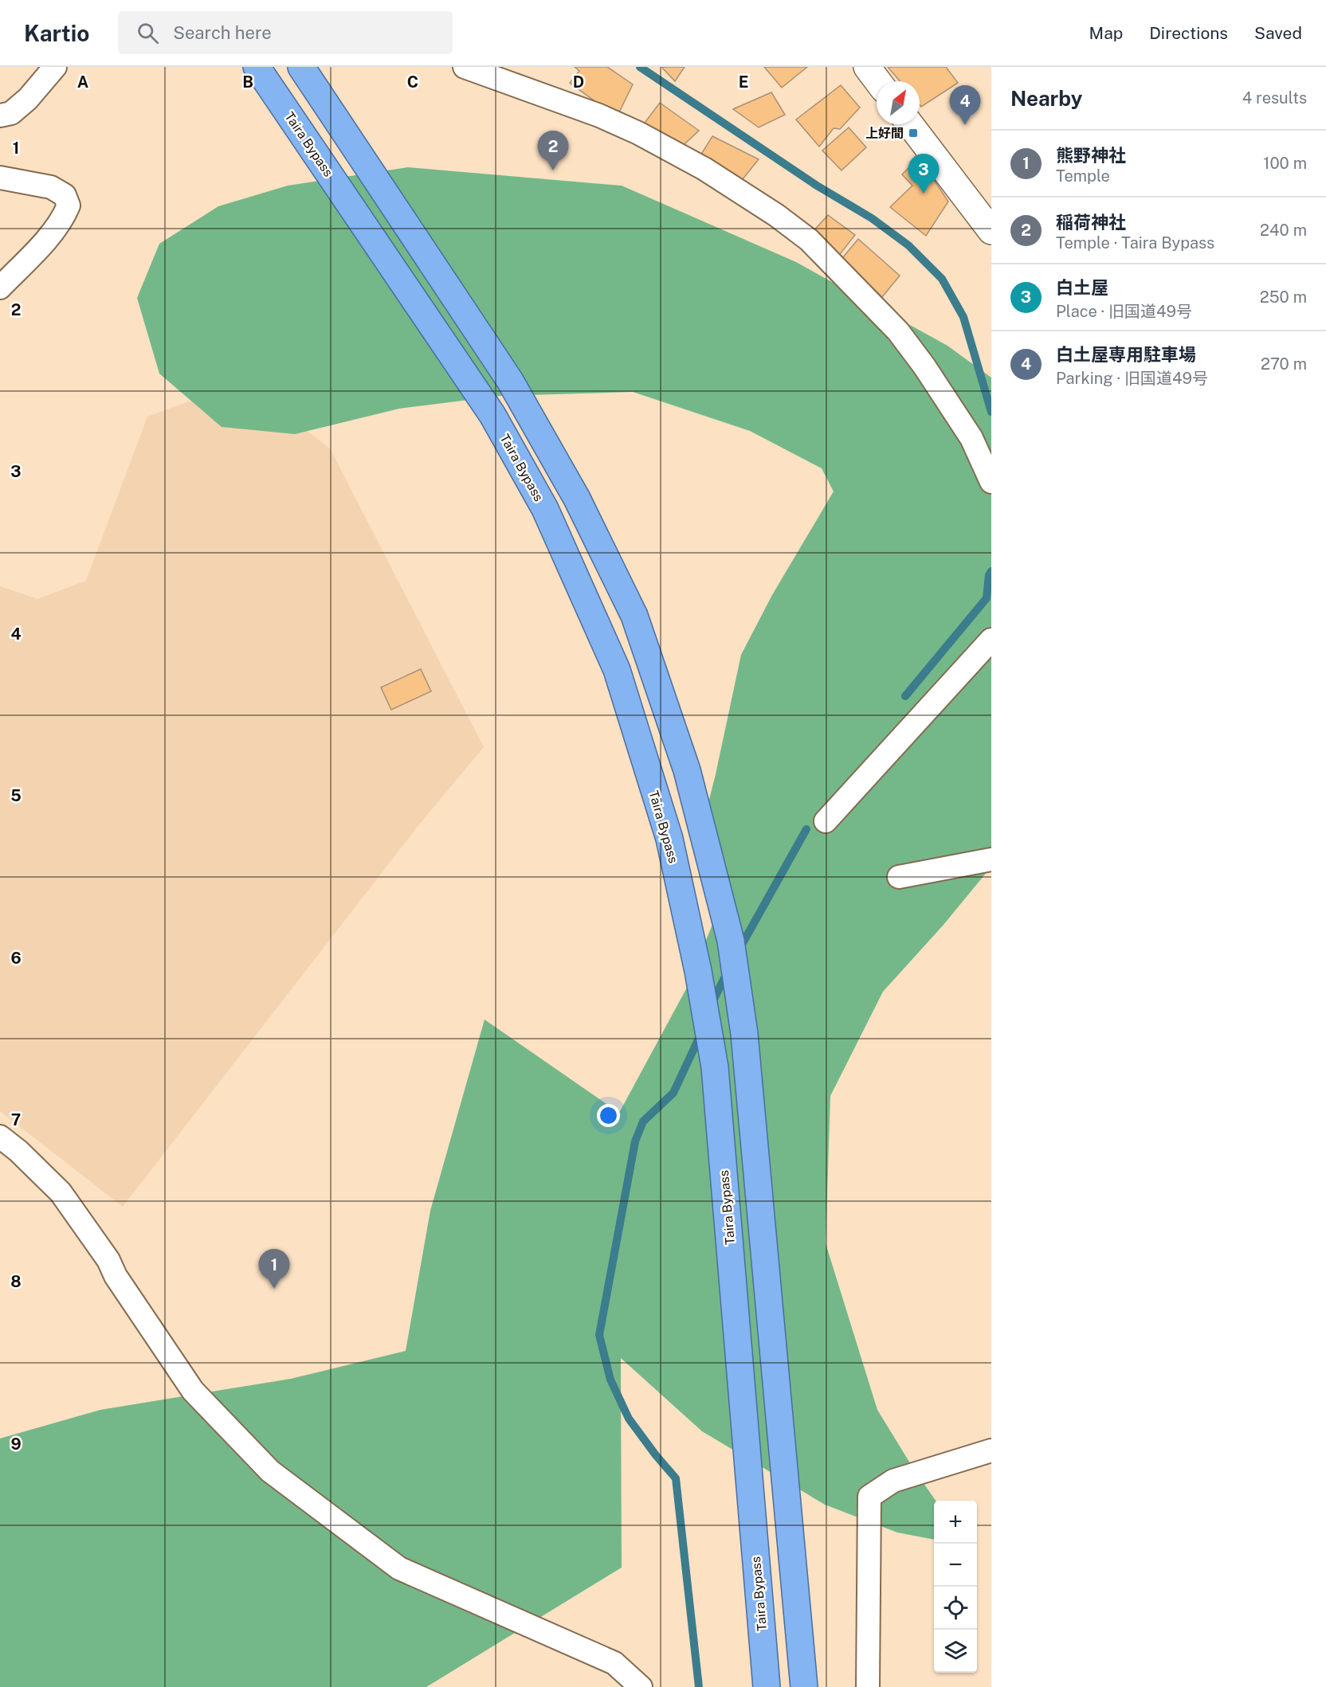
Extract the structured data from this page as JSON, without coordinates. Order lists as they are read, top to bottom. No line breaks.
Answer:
{"streets":{"highway":["Taira Bypass"]},"places":{"transit":["上好間"]},"north":"top right","page":{"header":"Kartio","search":"Search here","nav":["Map","Directions","Saved"],"heading":["Nearby","4 results"],"pins":["4","2","3","1"],"list":[{"mark":"1","name":"熊野神社","note":"Temple","value":"100 m"},{"mark":"2","name":"稲荷神社","note":"Temple · Taira Bypass","value":"240 m"},{"mark":"3","name":"白土屋","note":"Place · 旧国道49号","value":"250 m"},{"mark":"4","name":"白土屋専用駐車場","note":"Parking · 旧国道49号","value":"270 m"}],"map_buttons":["+","−"]},"grid":{"columns":["A","B","C","D","E"],"rows":["1","2","3","4","5","6","7","8","9"]}}
